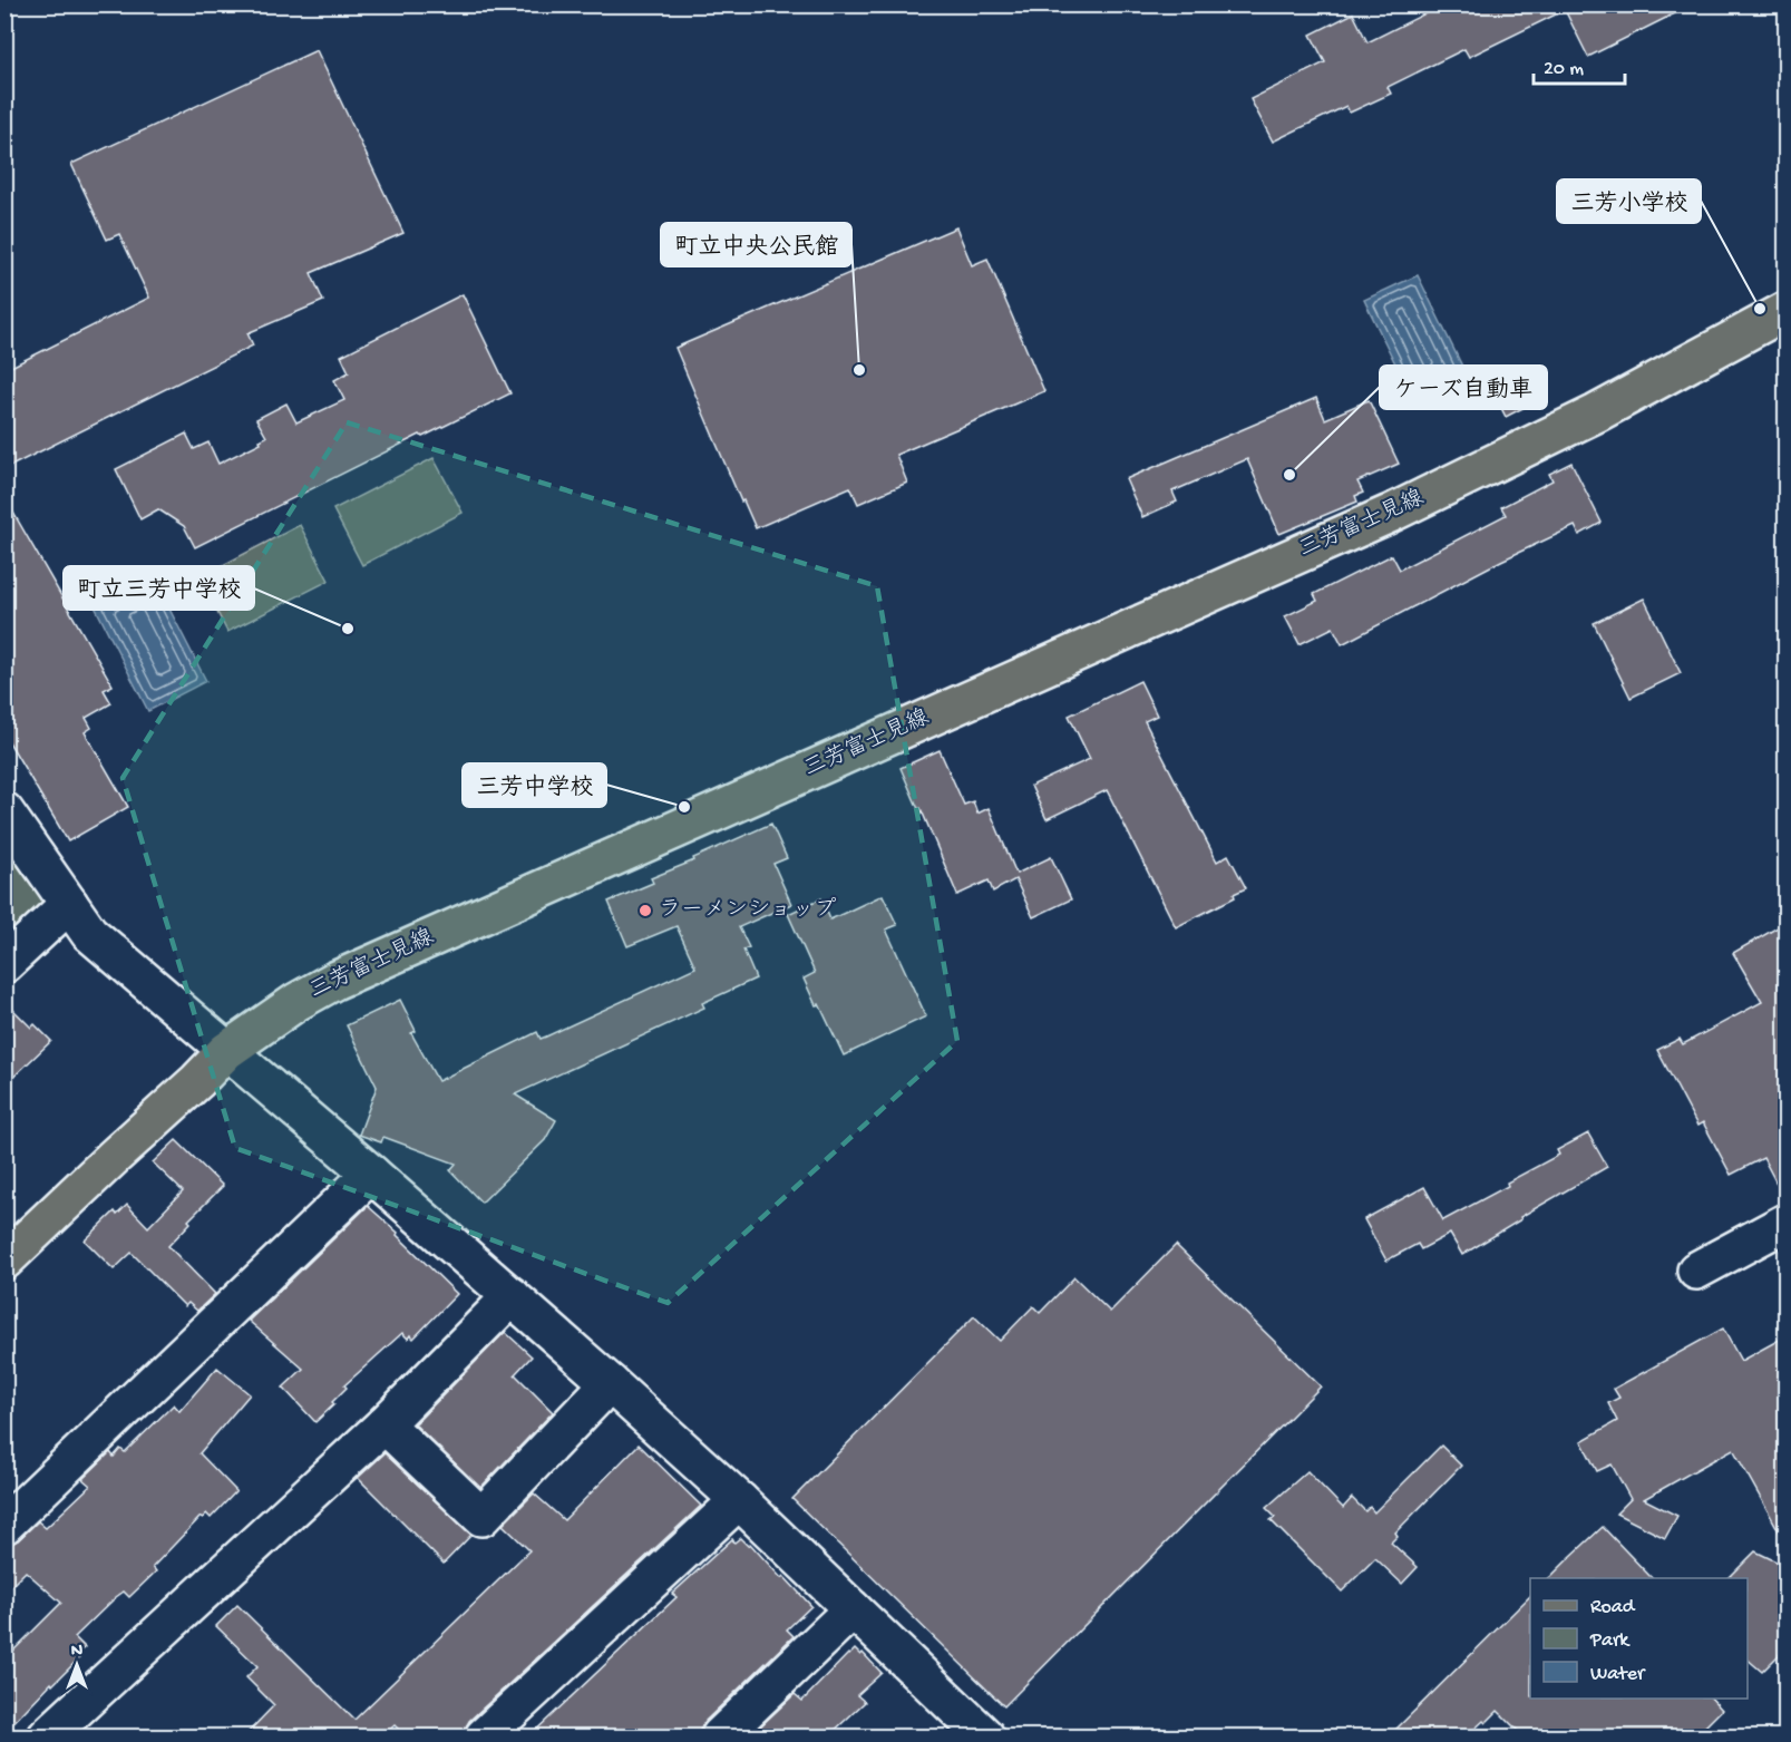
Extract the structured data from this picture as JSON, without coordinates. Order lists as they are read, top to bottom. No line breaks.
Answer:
{"streets":{"main road":["三芳富士見線"]},"places":["三芳小学校","町立中央公民館","ケーズ自動車","町立三芳中学校","三芳中学校","ラーメンショップ"],"legend":["Road","Park","Water"],"scale_bar":"20 m","north":"top"}
